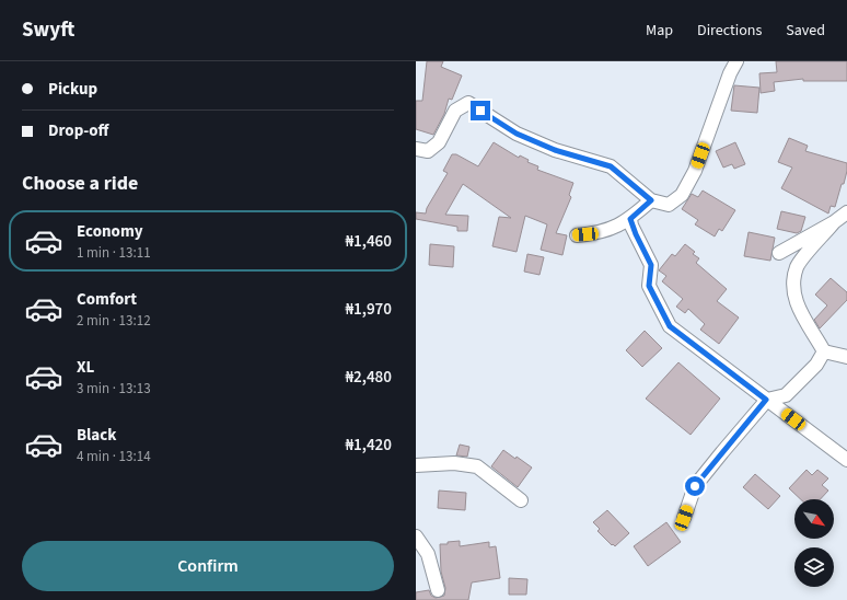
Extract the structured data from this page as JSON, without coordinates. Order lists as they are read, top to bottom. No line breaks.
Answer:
{"north":"bottom right","page":{"header":"Swyft","nav":["Map","Directions","Saved"],"banner":["Pickup","Drop-off"],"heading":"Choose a ride","list":[{"name":"Economy","note":"1 min · 13:11","value":"₦1,460"},{"name":"Comfort","note":"2 min · 13:12","value":"₦1,970"},{"name":"XL","note":"3 min · 13:13","value":"₦2,480"},{"name":"Black","note":"4 min · 13:14","value":"₦1,420"}],"buttons":"Confirm"}}
